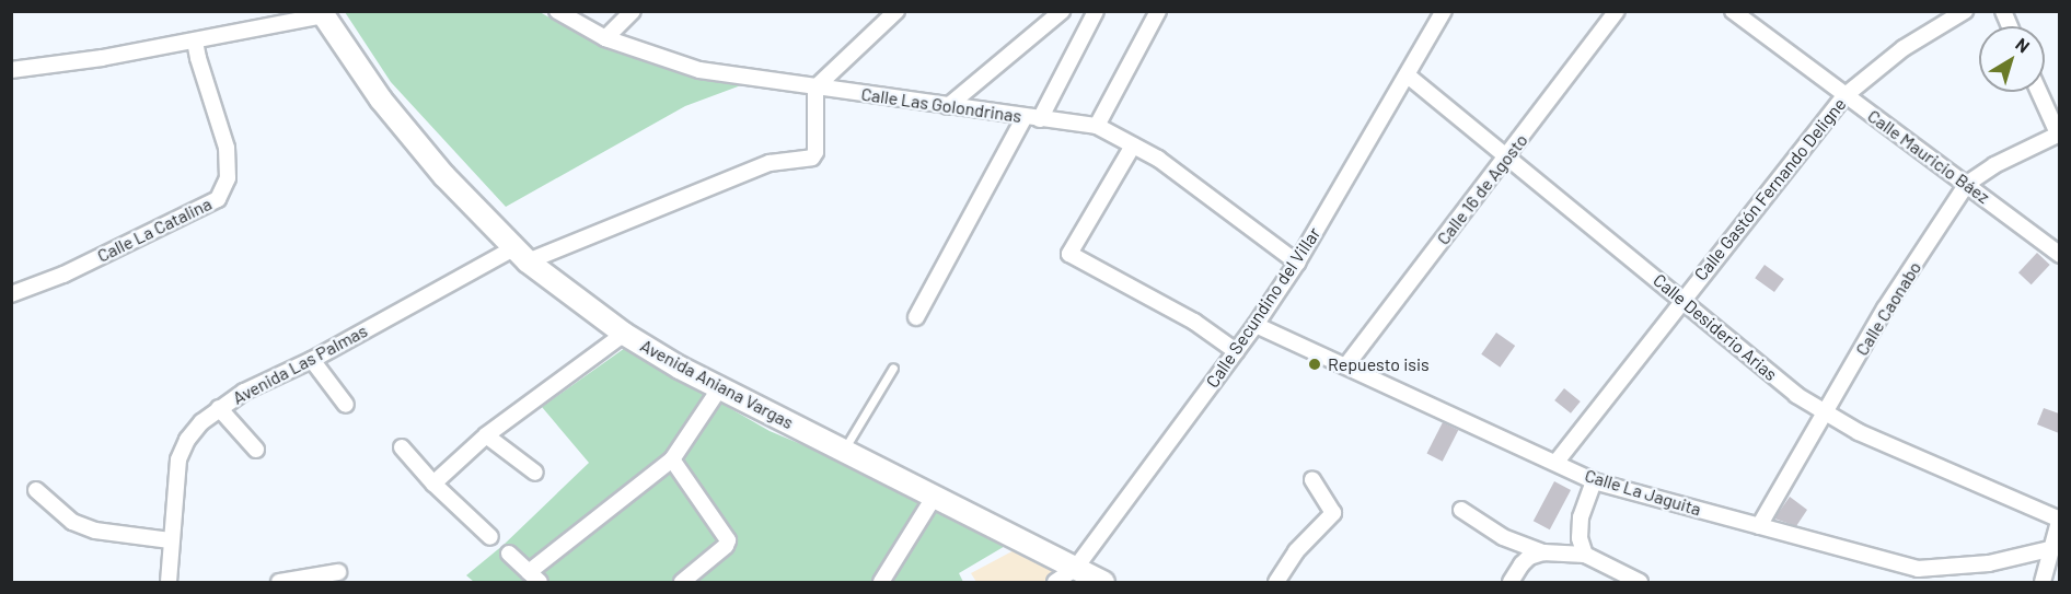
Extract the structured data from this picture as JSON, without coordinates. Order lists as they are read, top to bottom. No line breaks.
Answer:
{"streets":{"main road":["Avenida Aniana Vargas"],"street":["Calle Las Golondrinas","Calle Mauricio Báez","Calle 16 de Agosto","Calle Gastón Fernando Deligne","Calle La Catalina","Calle Secundino del Villar","Calle Caonabo","Calle Desiderio Arias","Avenida Las Palmas","Calle La Jaguita"]},"crossings":[["Calle Las Golondrinas","Calle Secundino del Villar"],["Calle Las Golondrinas","Avenida Las Palmas"],["Calle Mauricio Báez","Calle Gastón Fernando Deligne"],["Calle Mauricio Báez","Calle Caonabo"],["Calle 16 de Agosto","Calle Desiderio Arias"],["Calle 16 de Agosto","Calle La Jaguita"],["Calle Gastón Fernando Deligne","Calle Desiderio Arias"],["Calle Gastón Fernando Deligne","Calle La Jaguita"],["Calle Secundino del Villar","Calle Desiderio Arias"],["Calle Secundino del Villar","Avenida Aniana Vargas"],["Calle Secundino del Villar","Calle La Jaguita"],["Calle Caonabo","Calle Desiderio Arias"],["Calle Caonabo","Calle La Jaguita"],["Avenida Las Palmas","Avenida Aniana Vargas"]],"places":["Repuesto isis"],"north":"top right"}
